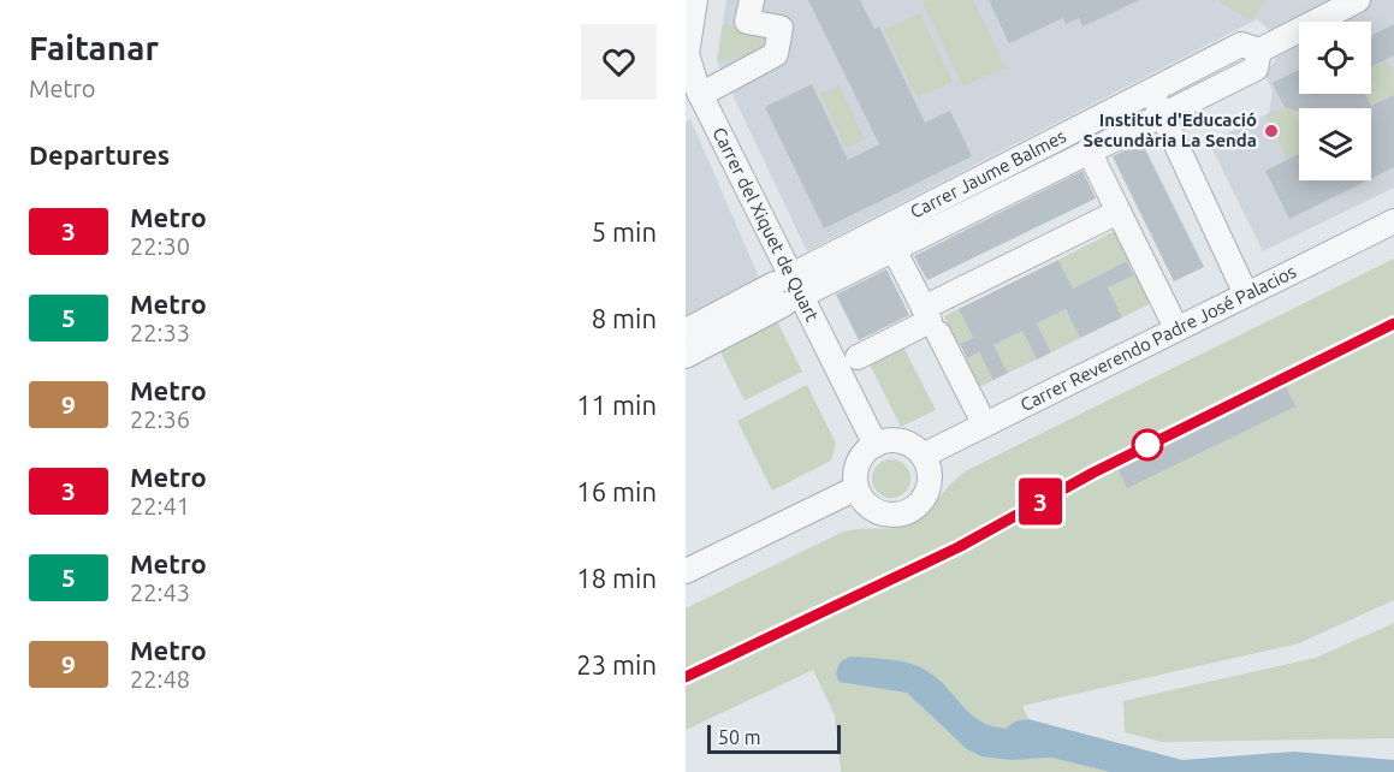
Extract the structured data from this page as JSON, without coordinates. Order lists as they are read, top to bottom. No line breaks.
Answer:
{"streets":{"street":["Carrer Jaume Balmes","Carrer del Xiquet de Quart","Carrer Reverendo Padre José Palacios"]},"crossings":[["Carrer Jaume Balmes","Carrer del Xiquet de Quart"],["Carrer del Xiquet de Quart","Carrer Reverendo Padre José Palacios"]],"places":["Institut d'Educació Secundària La Senda"],"lines":["metro line 3"],"scale_bar":"50 m","page":{"heading":[["Faitanar","Metro"],"Departures"],"on_map":"3","list":[{"mark":"3","name":"Metro","note":"22:30","value":"5 min"},{"mark":"5","name":"Metro","note":"22:33","value":"8 min"},{"mark":"9","name":"Metro","note":"22:36","value":"11 min"},{"mark":"3","name":"Metro","note":"22:41","value":"16 min"},{"mark":"5","name":"Metro","note":"22:43","value":"18 min"},{"mark":"9","name":"Metro","note":"22:48","value":"23 min"}],"scale":"50 m"}}
